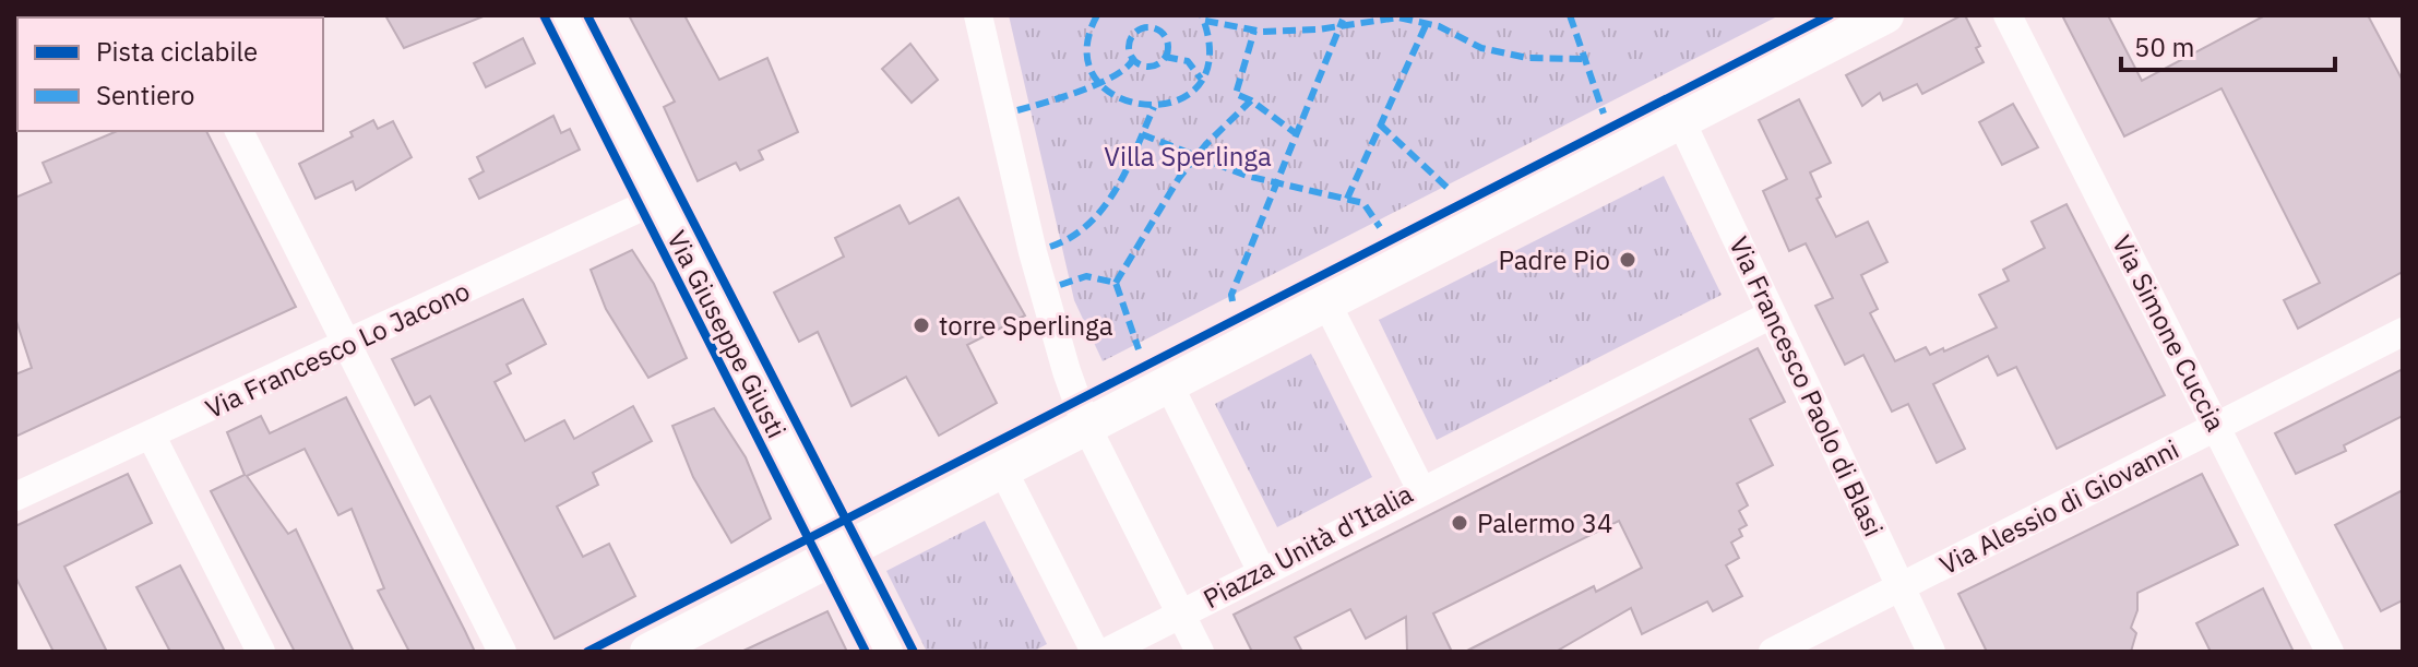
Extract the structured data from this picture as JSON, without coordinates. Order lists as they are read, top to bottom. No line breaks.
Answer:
{"streets":{"street":["Via Simone Cuccia","Via Giuseppe Giusti","Via Francesco Lo Jacono","Via Francesco Paolo di Blasi","Via Alessio di Giovanni","Piazza Unità d'Italia"]},"crossings":[["Via Simone Cuccia","Via Alessio di Giovanni"],["Via Giuseppe Giusti","Via Francesco Lo Jacono"],["Via Francesco Paolo di Blasi","Via Alessio di Giovanni"]],"parks":["Villa Sperlinga"],"places":["Padre Pio","torre Sperlinga","Palermo 34"],"legend":["Pista ciclabile","Sentiero"],"scale_bar":"50 m"}
